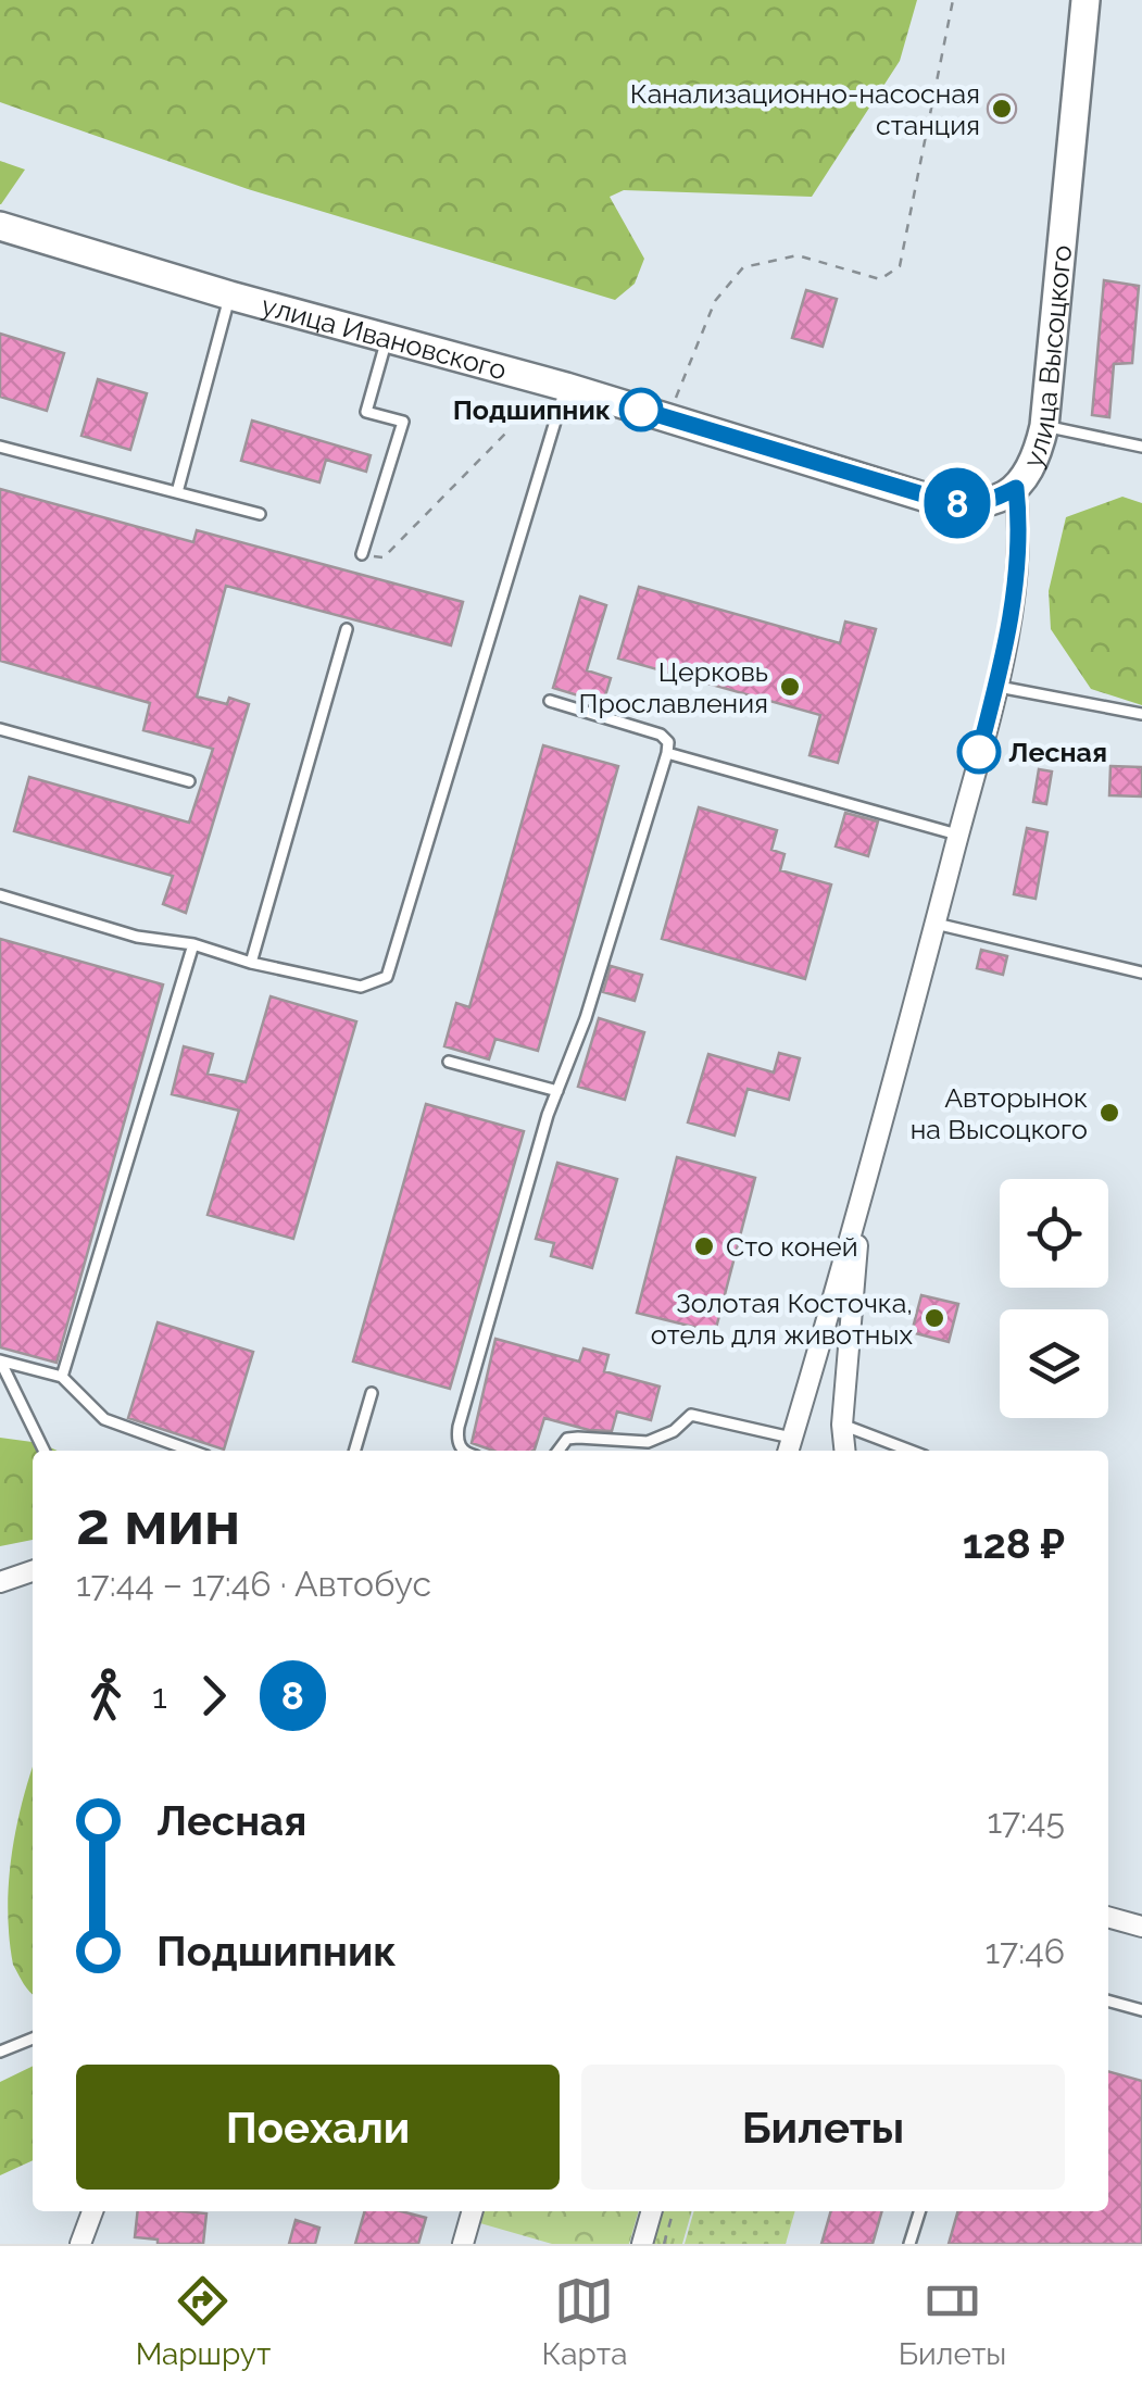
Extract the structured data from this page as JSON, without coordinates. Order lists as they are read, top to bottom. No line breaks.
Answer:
{"streets":{"main road":["улица Ивановского","улица Высоцкого"]},"crossings":[["улица Ивановского","улица Высоцкого"]],"places":["Канализационно-насосная станция","Подшипник","Церковь Прославления","Лесная","Авторынок на Высоцкого","Сто коней","Золотая Косточка, отель для животных"],"lines":["bus line 8"],"page":{"on_map":"8","heading":["2 мин","17:44 – 17:46 · Автобус","128 ₽"],"legs":["1","8"],"list":[{"name":"Лесная","value":"17:45"},{"name":"Подшипник","value":"17:46"}],"buttons":["Поехали","Билеты"],"tabs":["Маршрут","Карта","Билеты"]}}
